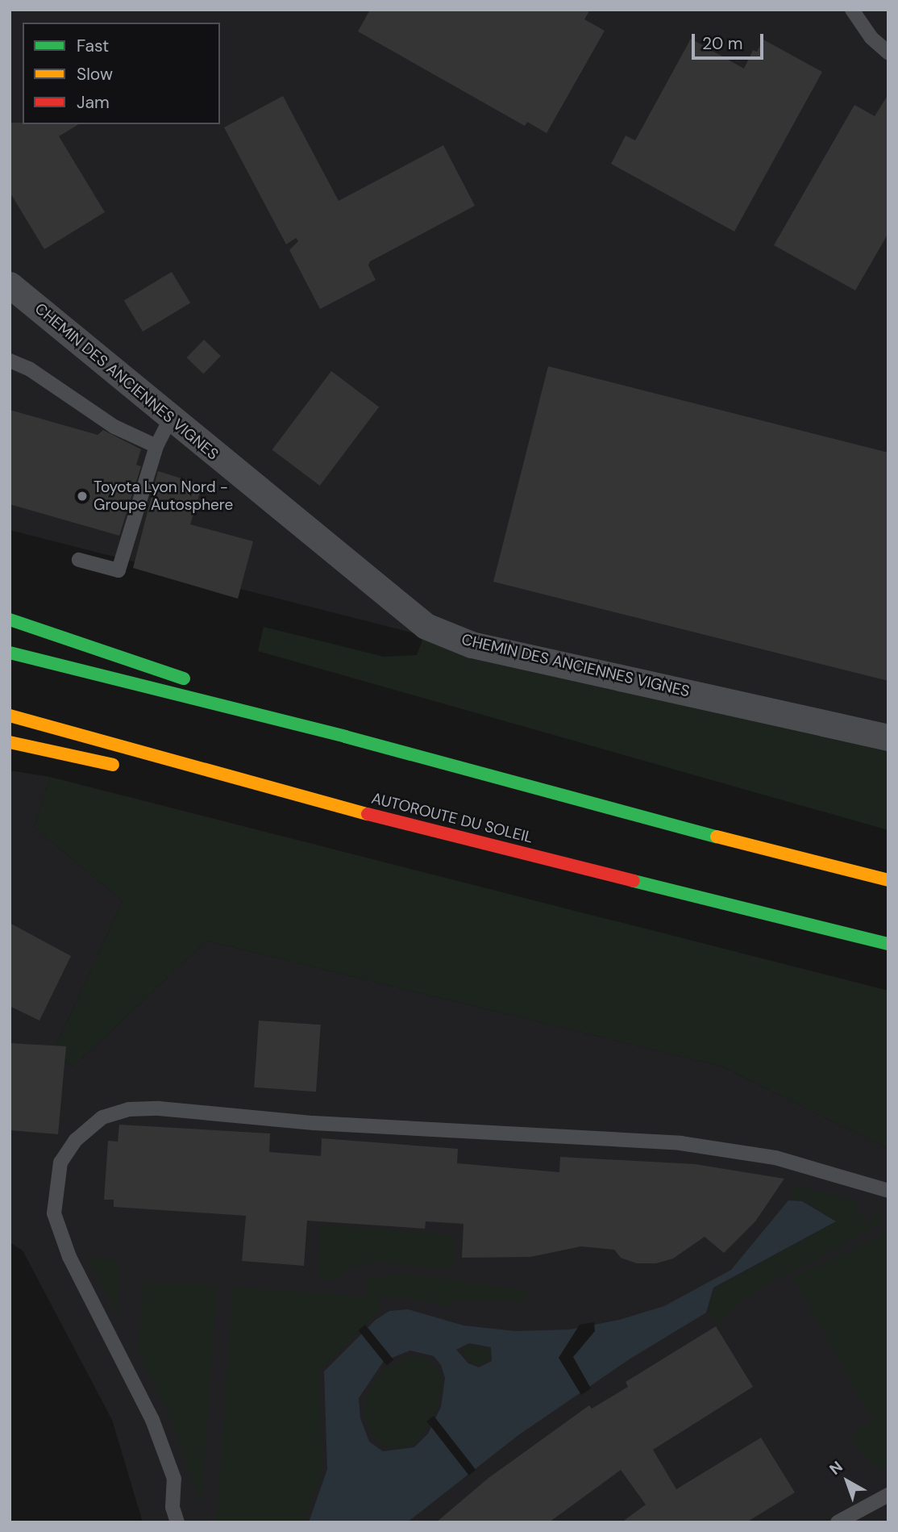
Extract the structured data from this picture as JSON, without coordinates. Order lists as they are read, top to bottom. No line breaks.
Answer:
{"streets":{"highway":["AUTOROUTE DU SOLEIL"],"street":["CHEMIN DES ANCIENNES VIGNES"]},"places":["Toyota Lyon Nord - Groupe Autosphere"],"legend":["Fast","Slow","Jam"],"scale_bar":"20 m","north":"top left"}
